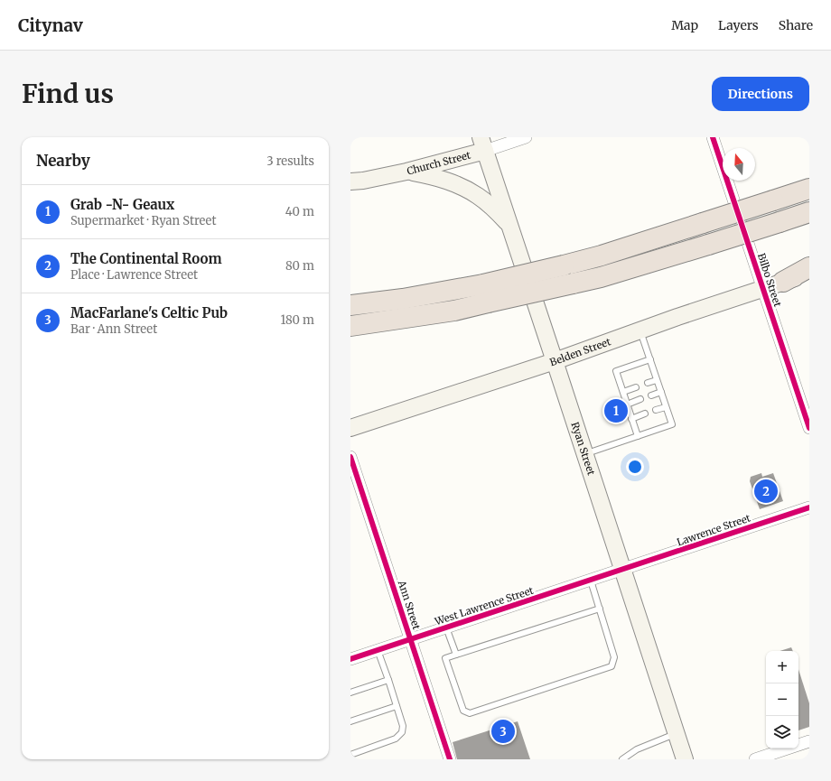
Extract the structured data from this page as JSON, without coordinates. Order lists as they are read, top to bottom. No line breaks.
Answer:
{"streets":{"main road":["Church Street","Belden Street","Ryan Street"],"street":["Bilbo Street","Lawrence Street","Ann Street","West Lawrence Street"]},"crossings":[["Church Street","Ryan Street"],["Bilbo Street","Belden Street"],["Belden Street","Ryan Street"],["Ryan Street","Lawrence Street"],["Ryan Street","West Lawrence Street"],["Lawrence Street","West Lawrence Street"],["Ann Street","West Lawrence Street"]],"north":"top","page":{"header":"Citynav","nav":["Map","Layers","Share"],"buttons":"Directions","title":"Find us","heading":["Nearby","3 results"],"list":[{"mark":"1","name":"Grab -N- Geaux","note":"Supermarket · Ryan Street","value":"40 m"},{"mark":"2","name":"The Continental Room","note":"Place · Lawrence Street","value":"80 m"},{"mark":"3","name":"MacFarlane's Celtic Pub","note":"Bar · Ann Street","value":"180 m"}],"pins":["1","2","3"],"map_buttons":["+","−"]}}
